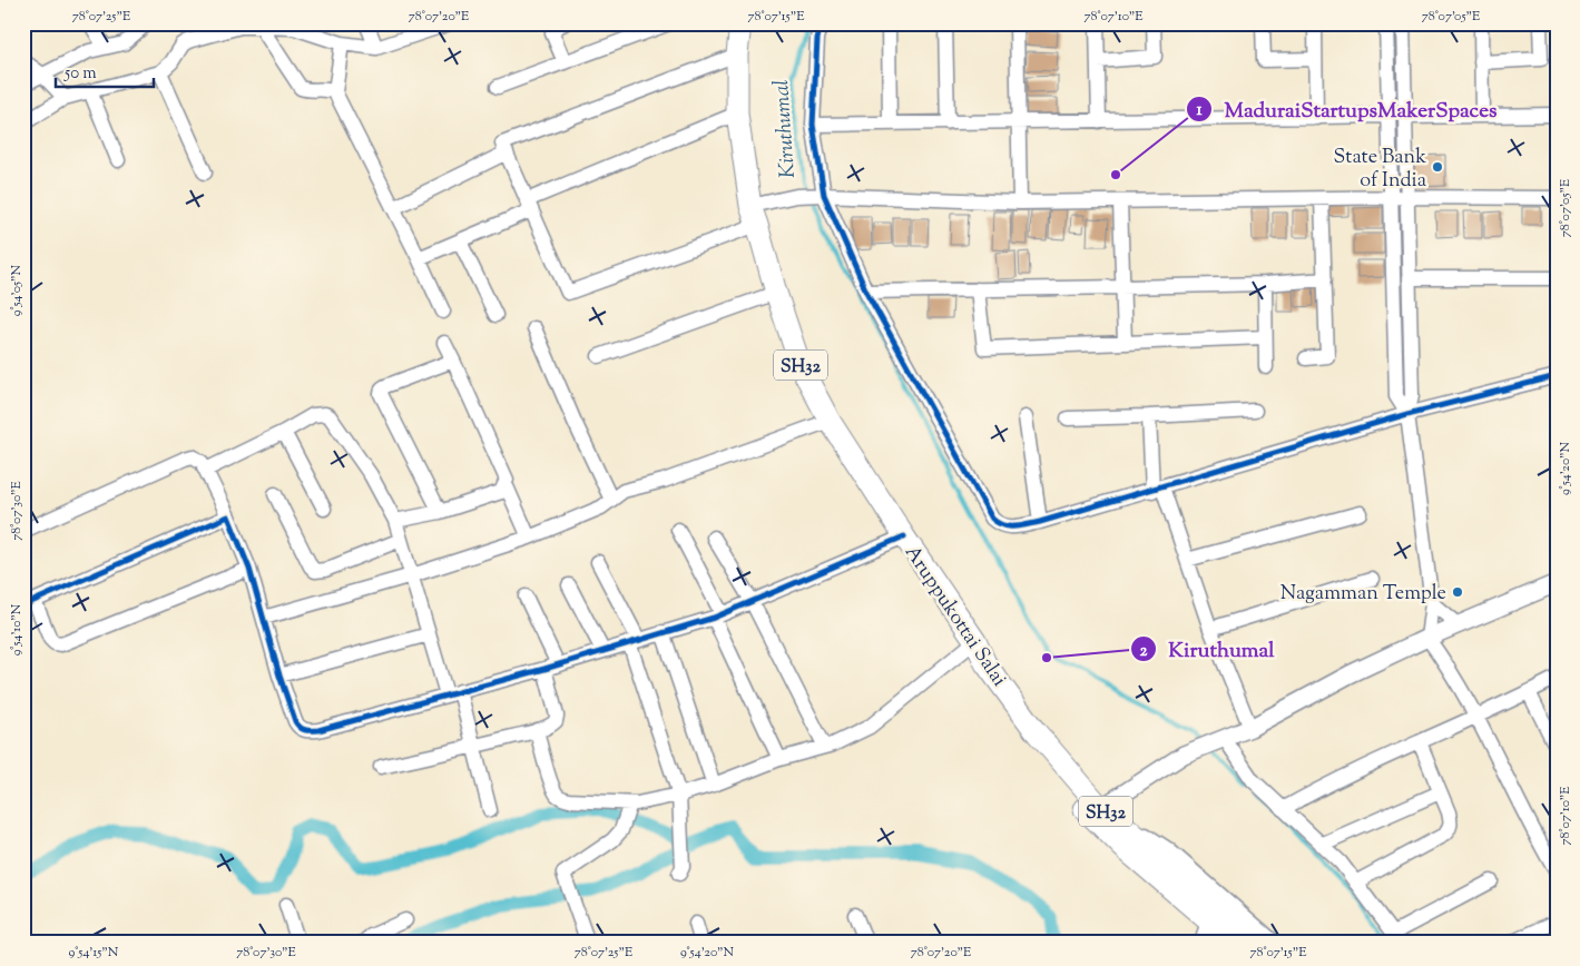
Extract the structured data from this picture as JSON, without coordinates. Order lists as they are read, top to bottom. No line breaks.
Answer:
{"streets":{"main road":["SH32","Aruppukottai Salai"]},"water":["Kiruthumal"],"places":["State Bank of India","MaduraiStartupsMakerSpaces","Nagamman Temple","Kiruthumal"],"scale_bar":"50 m","coordinates":["78°07'25\"E","78°07'20\"E","78°07'15\"E","78°07'10\"E","78°07'05\"E","9°54'05\"N","9°54'20\"N","78°07'30\"E","9°54'10\"N","9°54'15\"N"]}
